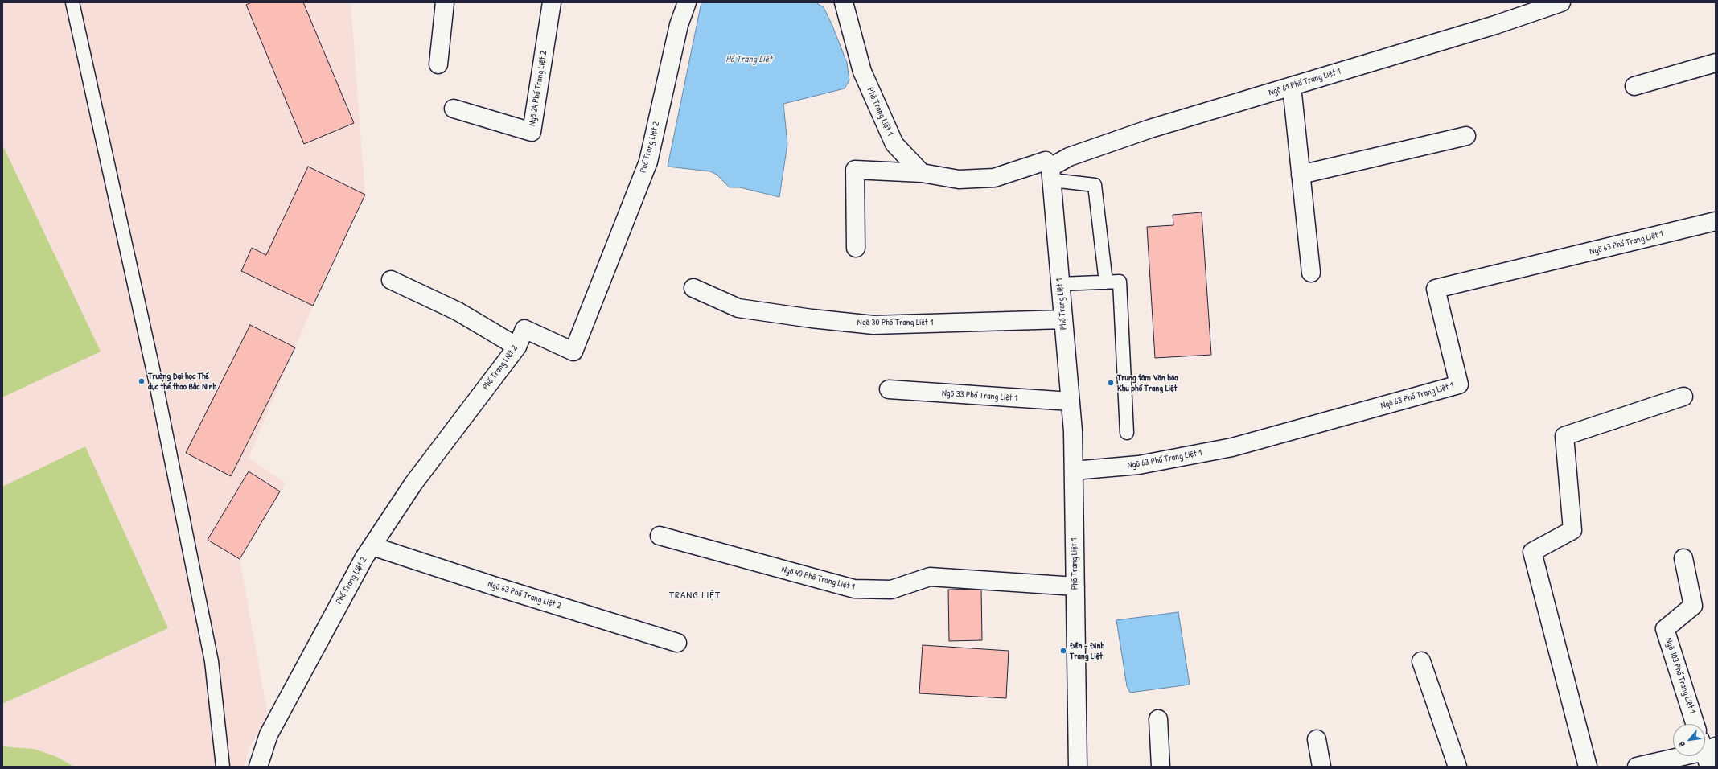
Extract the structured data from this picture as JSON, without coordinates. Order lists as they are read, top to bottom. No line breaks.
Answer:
{"streets":{"street":["Ngõ 61 Phố Trang Liệt 1","Ngõ 24 Phố Trang Liệt 2","Phố Trang Liệt 1","Phố Trang Liệt 2","Ngõ 63 Phố Trang Liệt 1","Ngõ 30 Phố Trang Liệt 1","Ngõ 33 Phố Trang Liệt 1","Ngõ 40 Phố Trang Liệt 1","Ngõ 63 Phố Trang Liệt 2","Ngõ 103 Phố Trang Liệt 1"]},"crossings":[["Ngõ 61 Phố Trang Liệt 1","Phố Trang Liệt 1"],["Phố Trang Liệt 1","Ngõ 63 Phố Trang Liệt 1"],["Phố Trang Liệt 1","Ngõ 30 Phố Trang Liệt 1"],["Phố Trang Liệt 1","Ngõ 33 Phố Trang Liệt 1"],["Phố Trang Liệt 1","Ngõ 40 Phố Trang Liệt 1"],["Phố Trang Liệt 2","Ngõ 63 Phố Trang Liệt 2"]],"districts":["TRANG LIỆT"],"water":["Hồ Trang Liệt"],"places":["Trường Đại học Thể dục thể thao Bắc Ninh","Trung tâm Văn hóa Khu phố Trang Liệt","Đền - Đình Trang Liệt"],"north":"bottom left"}
